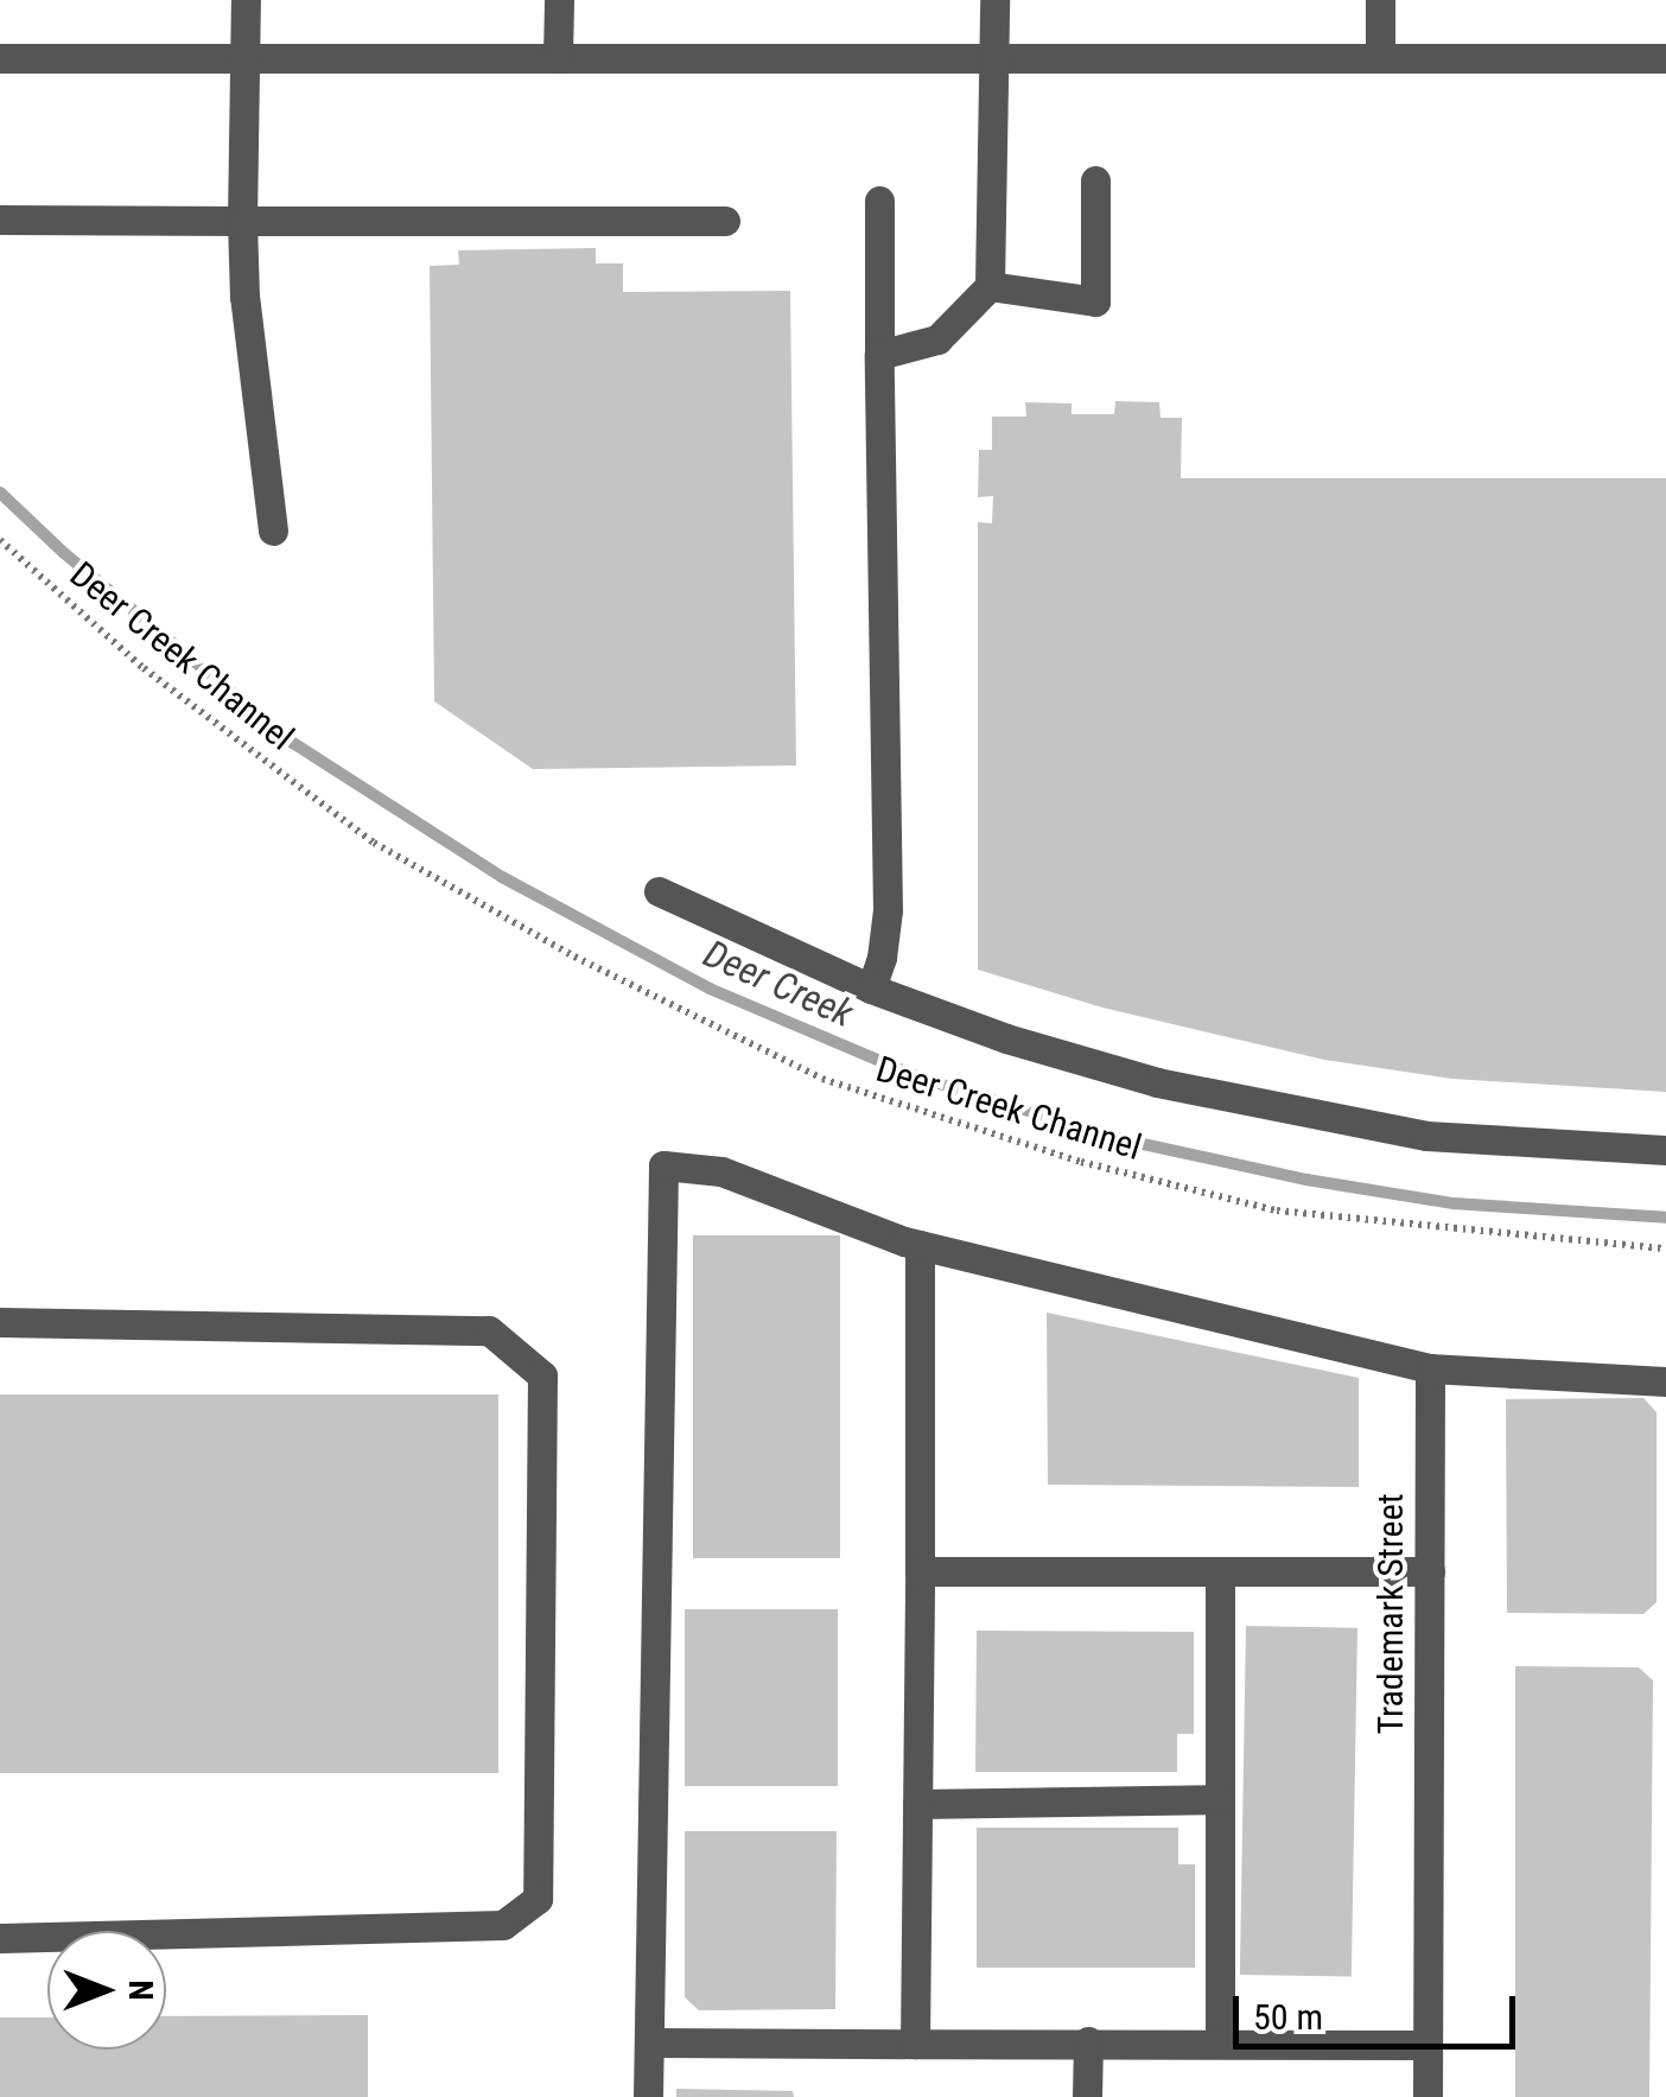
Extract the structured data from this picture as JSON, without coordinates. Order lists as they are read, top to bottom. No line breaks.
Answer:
{"streets":{"street":["Trademark Street"],"path":["Deer Creek Channel"]},"water":["Deer Creek"],"scale_bar":"50 m","north":"right"}
